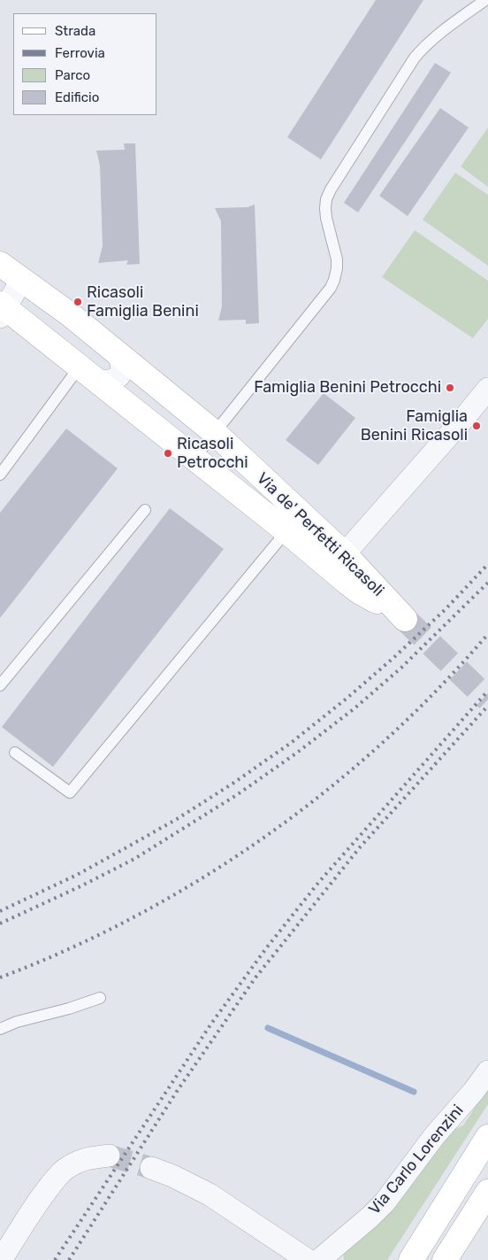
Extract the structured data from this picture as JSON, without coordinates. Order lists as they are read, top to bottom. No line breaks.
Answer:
{"streets":{"main road":["Via de' Perfetti Ricasoli"],"street":["Via Carlo Lorenzini"]},"places":["Ricasoli Famiglia Benini","Famiglia Benini Petrocchi","Famiglia Benini Ricasoli","Ricasoli Petrocchi"],"legend":["Strada","Ferrovia","Parco","Edificio"]}
